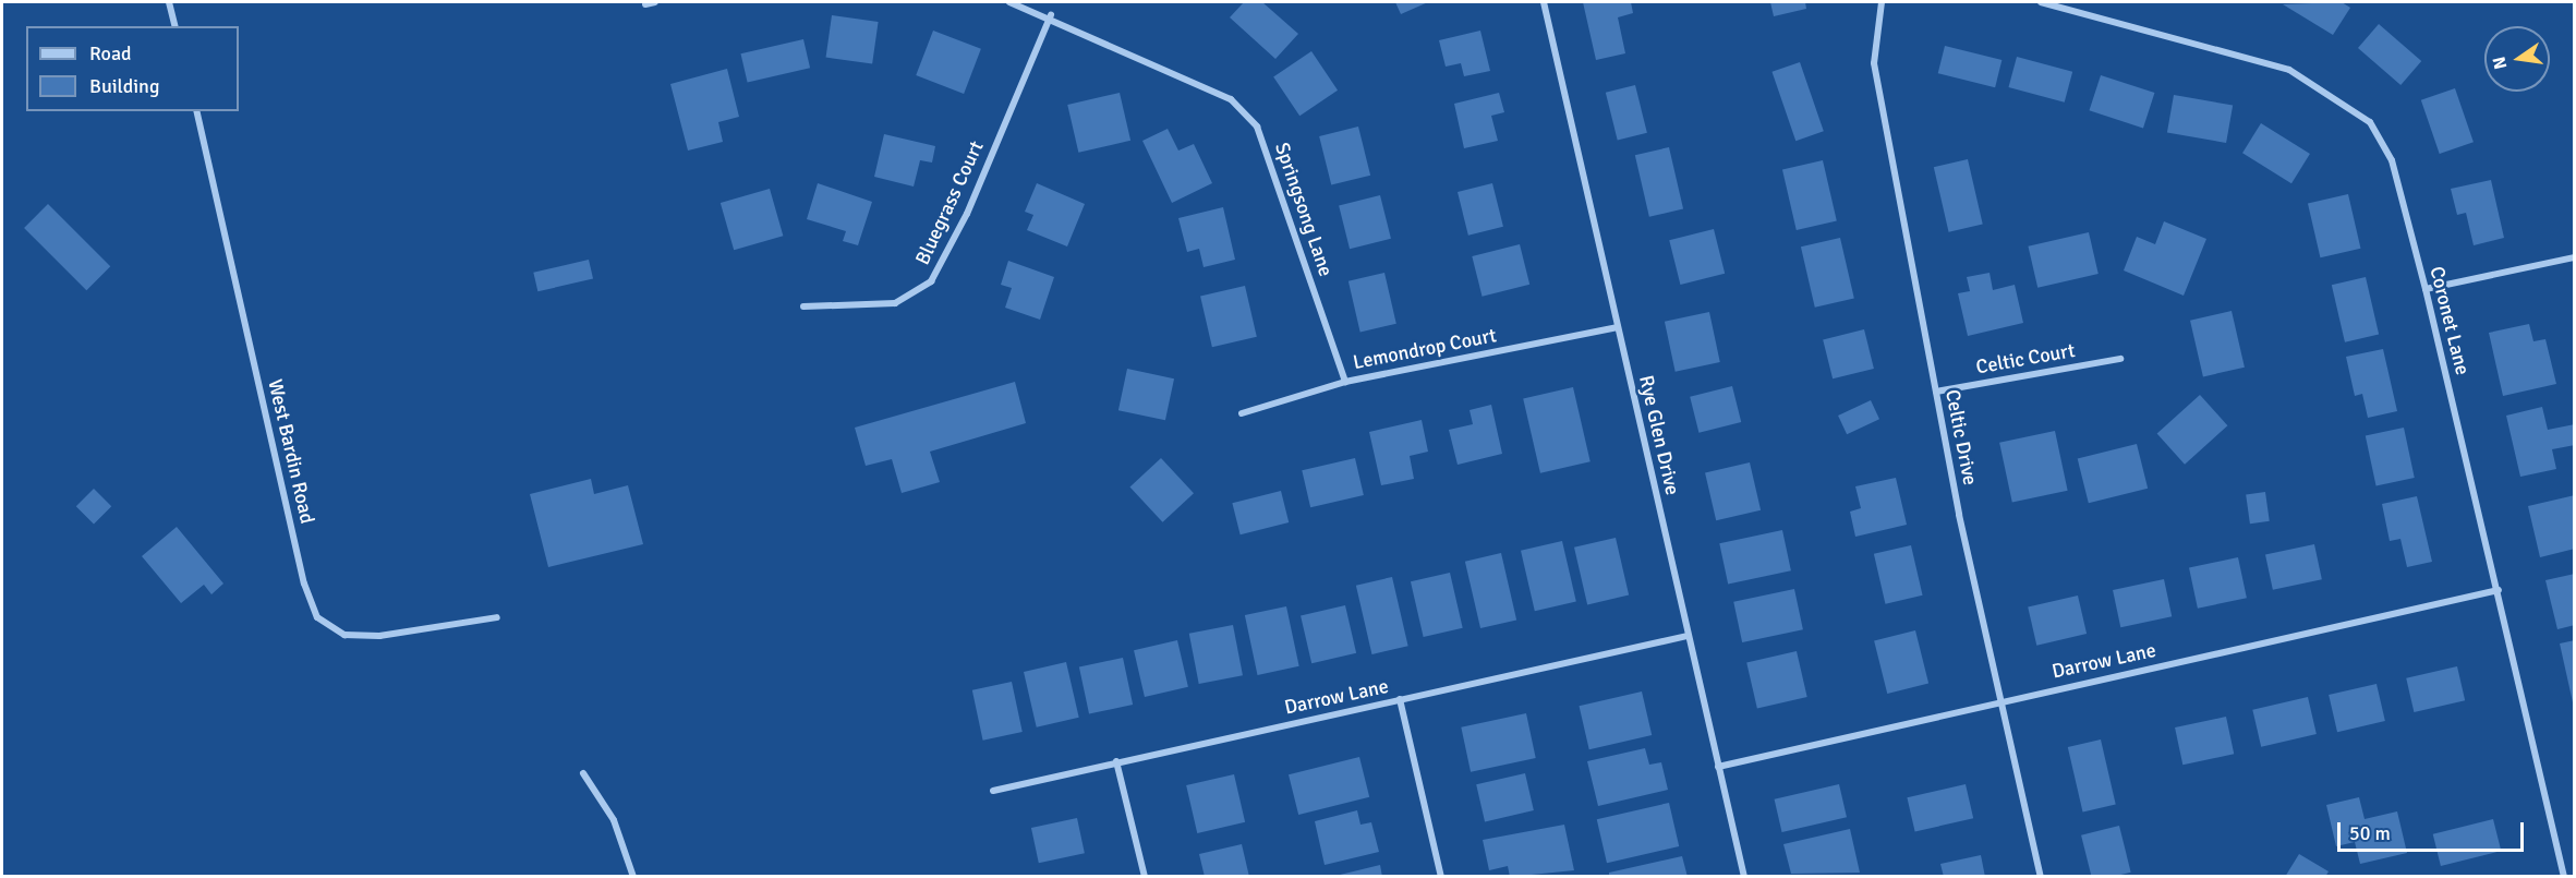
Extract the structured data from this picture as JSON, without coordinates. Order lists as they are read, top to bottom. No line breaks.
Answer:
{"streets":{"street":["Bluegrass Court","Springsong Lane","Coronet Lane","Lemondrop Court","Celtic Court","Rye Glen Drive","Celtic Drive","West Bardin Road","Darrow Lane"]},"crossings":[["Bluegrass Court","Springsong Lane"],["Springsong Lane","Lemondrop Court"],["Coronet Lane","Darrow Lane"],["Lemondrop Court","Rye Glen Drive"],["Celtic Court","Celtic Drive"],["Rye Glen Drive","Darrow Lane"],["Celtic Drive","Darrow Lane"]],"legend":["Road","Building"],"scale_bar":"50 m","north":"left"}
